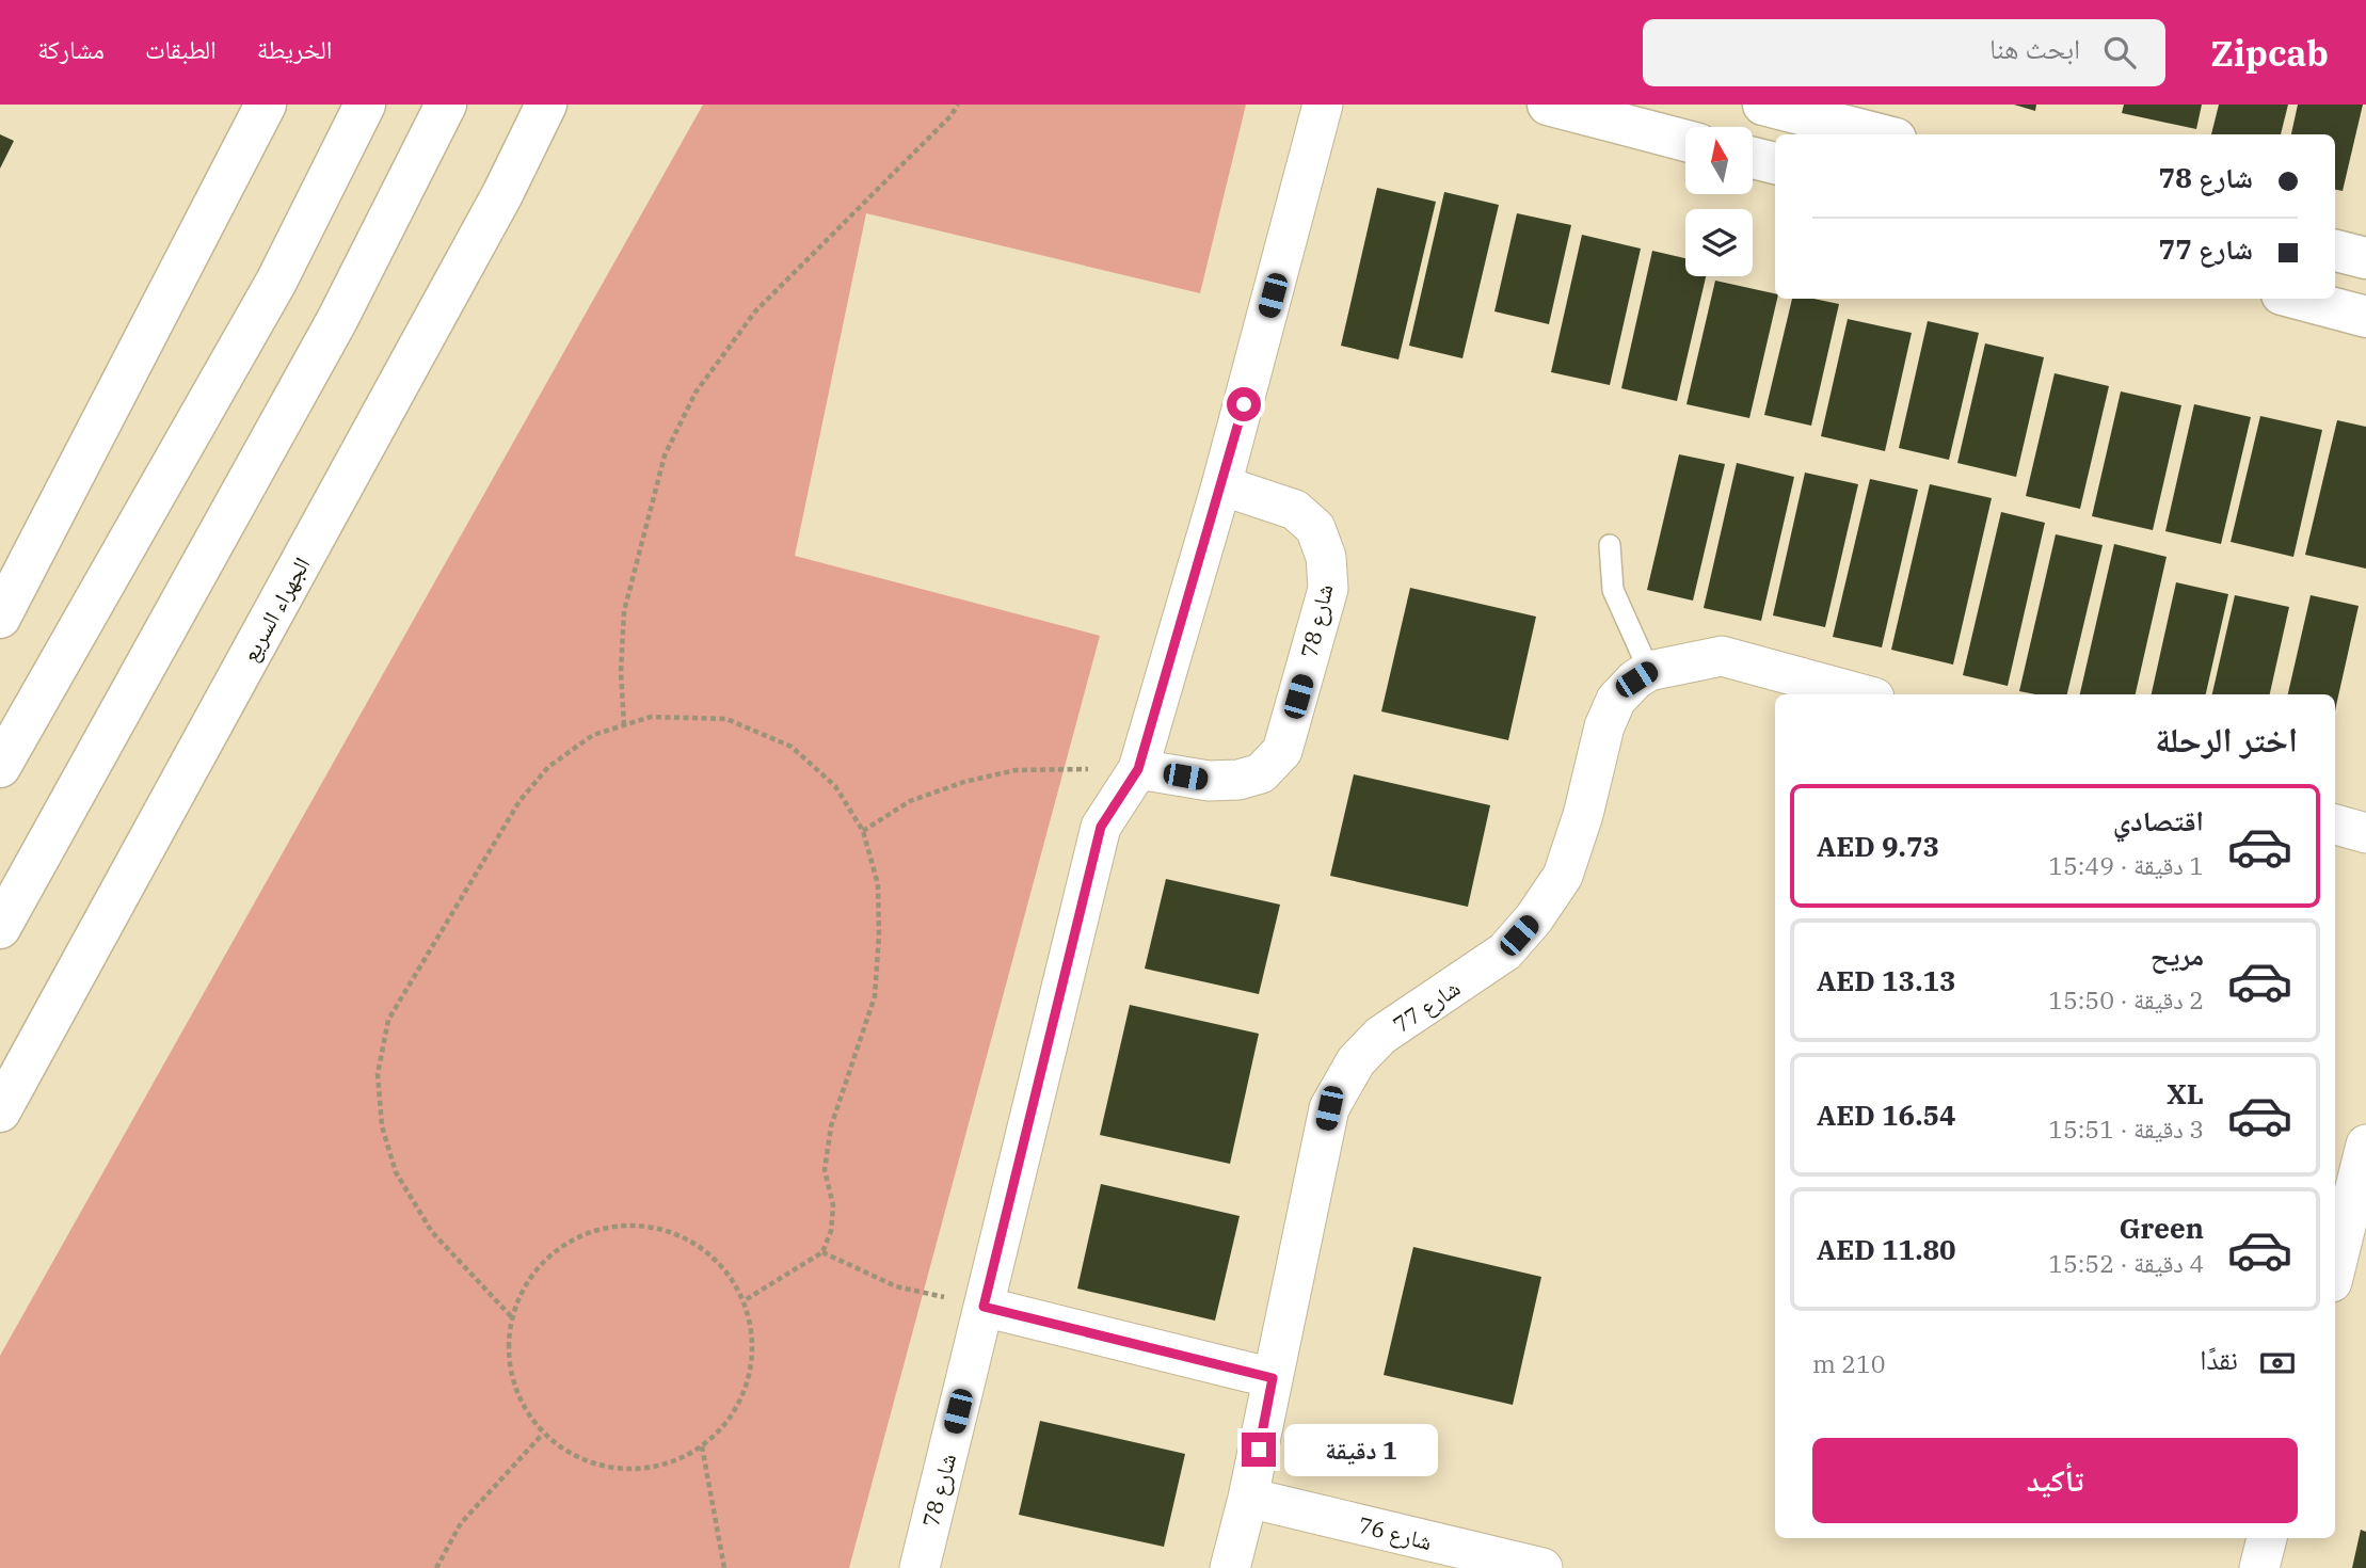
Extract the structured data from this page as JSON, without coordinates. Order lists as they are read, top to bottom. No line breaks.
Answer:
{"streets":{"main road":["الجهراء السريع"],"street":["شارع 78","شارع 77","شارع 76"]},"crossings":[["شارع 77","شارع 76"]],"north":"top","page":{"header":"Zipcab","search":"ابحث هنا","nav":["الخريطة","الطبقات","مشاركة"],"banner":["شارع 78","شارع 77"],"heading":"اختر الرحلة","list":[{"name":"اقتصادي","note":"1 دقيقة · 15:49","value":"AED 9.73"},{"name":"مريح","note":"2 دقيقة · 15:50","value":"AED 13.13"},{"name":"XL","note":"3 دقيقة · 15:51","value":"AED 16.54"},{"name":"Green","note":"4 دقيقة · 15:52","value":"AED 11.80"}],"pay":["نقدًا","210 m"],"buttons":"تأكيد","bubble":"1 دقيقة"}}
